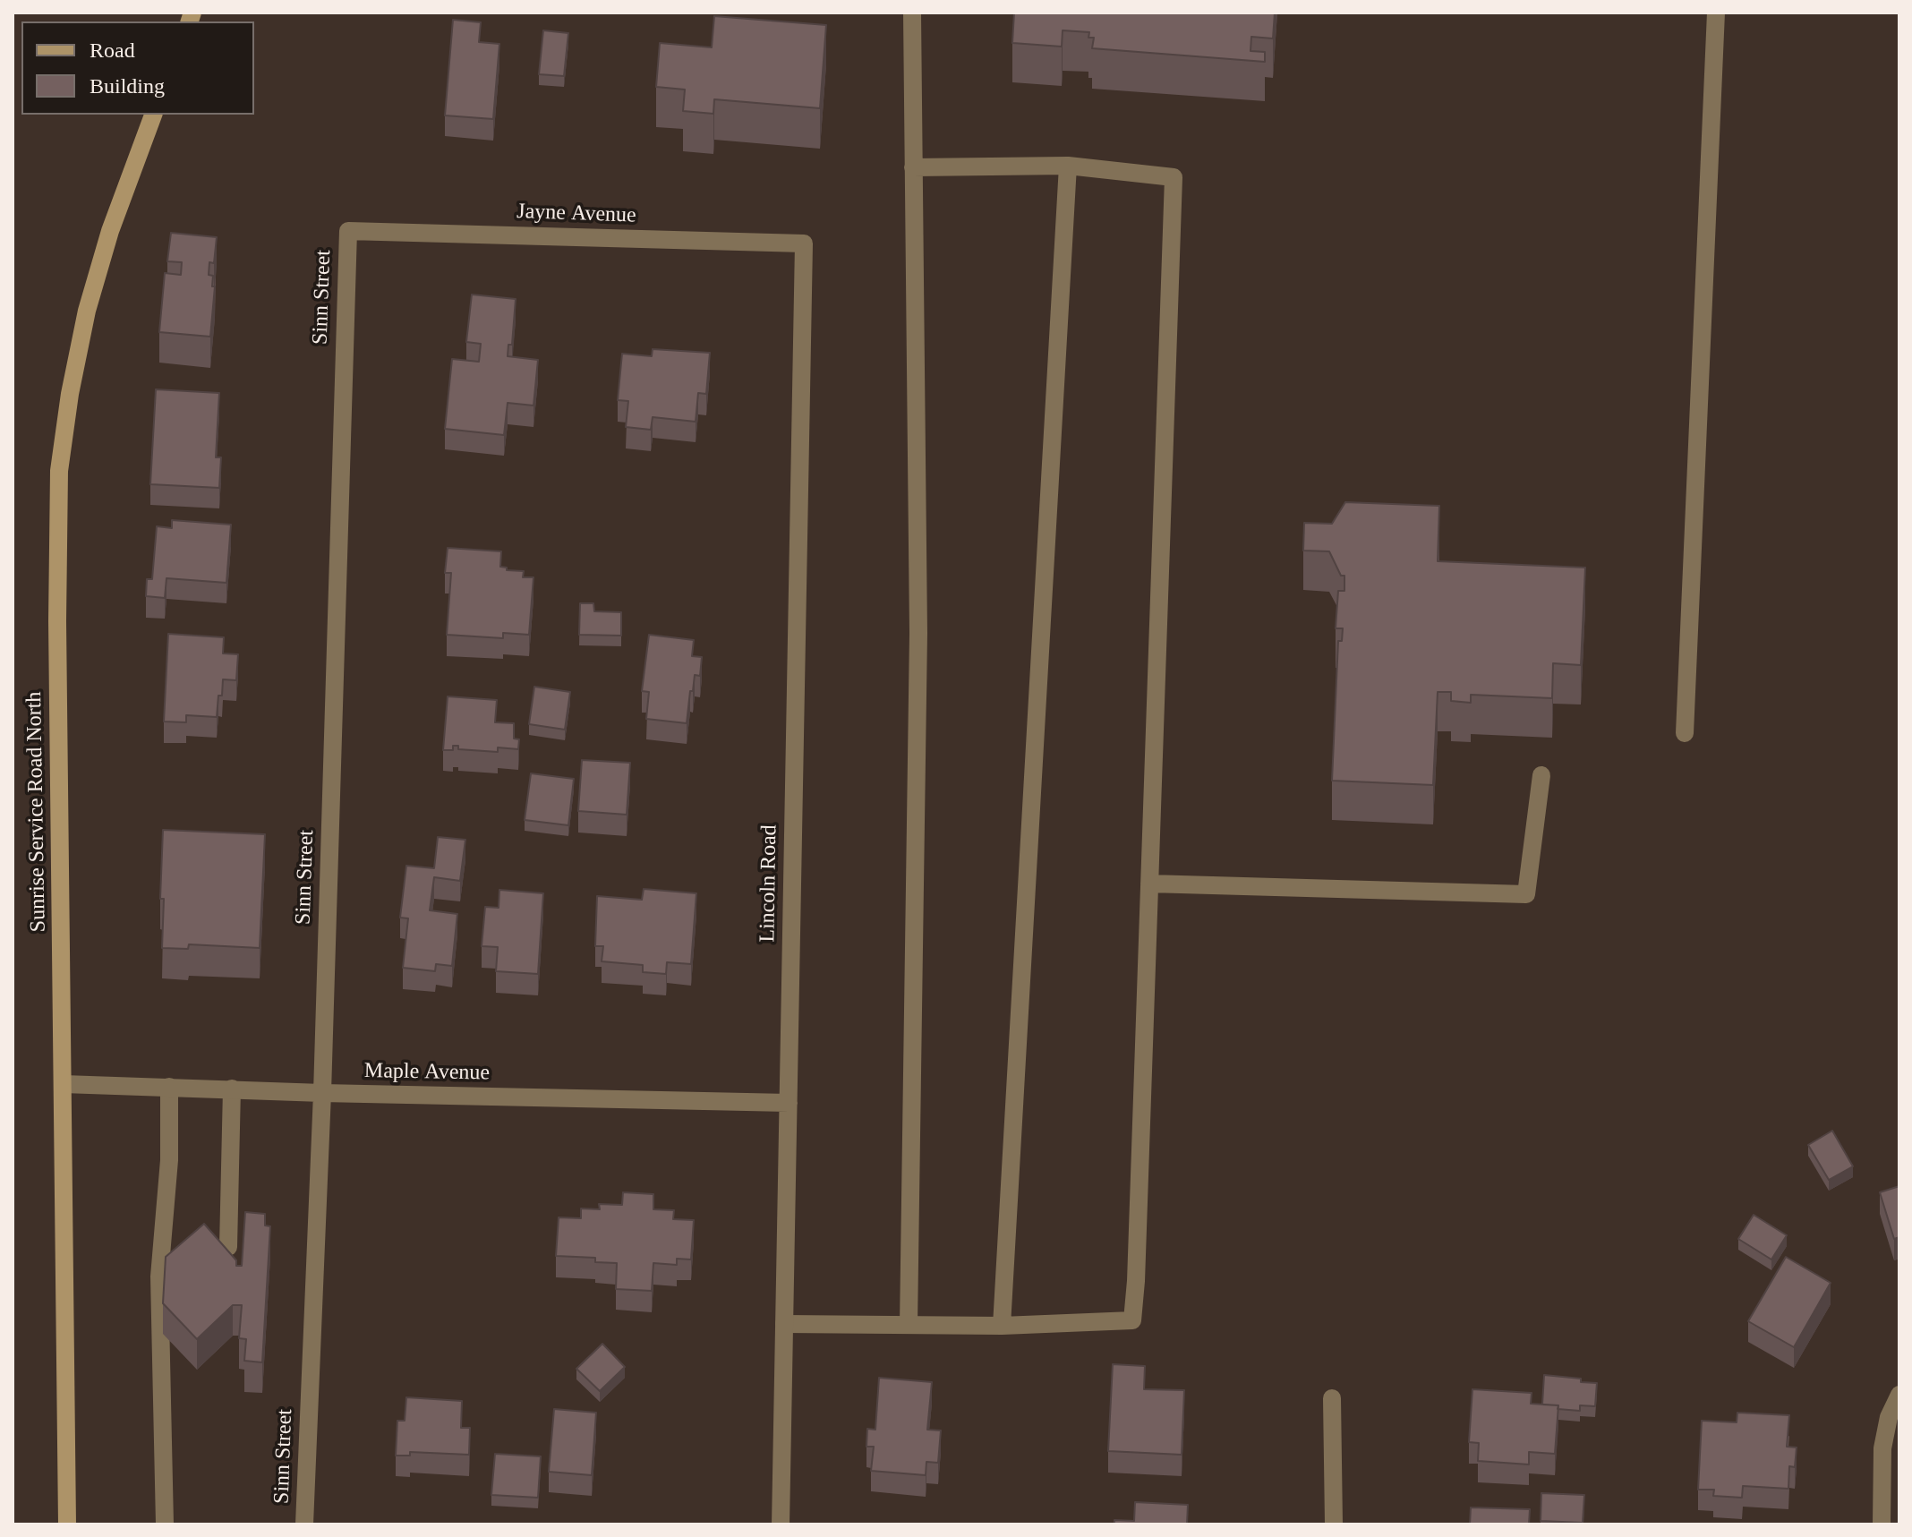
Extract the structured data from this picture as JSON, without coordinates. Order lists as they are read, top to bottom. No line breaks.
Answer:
{"streets":{"main road":["Sunrise Service Road North"],"street":["Jayne Avenue","Sinn Street","Lincoln Road","Maple Avenue"]},"crossings":[["Jayne Avenue","Sinn Street"],["Jayne Avenue","Lincoln Road"],["Sinn Street","Maple Avenue"],["Sunrise Service Road North","Maple Avenue"],["Lincoln Road","Maple Avenue"]],"legend":["Road","Building"]}
